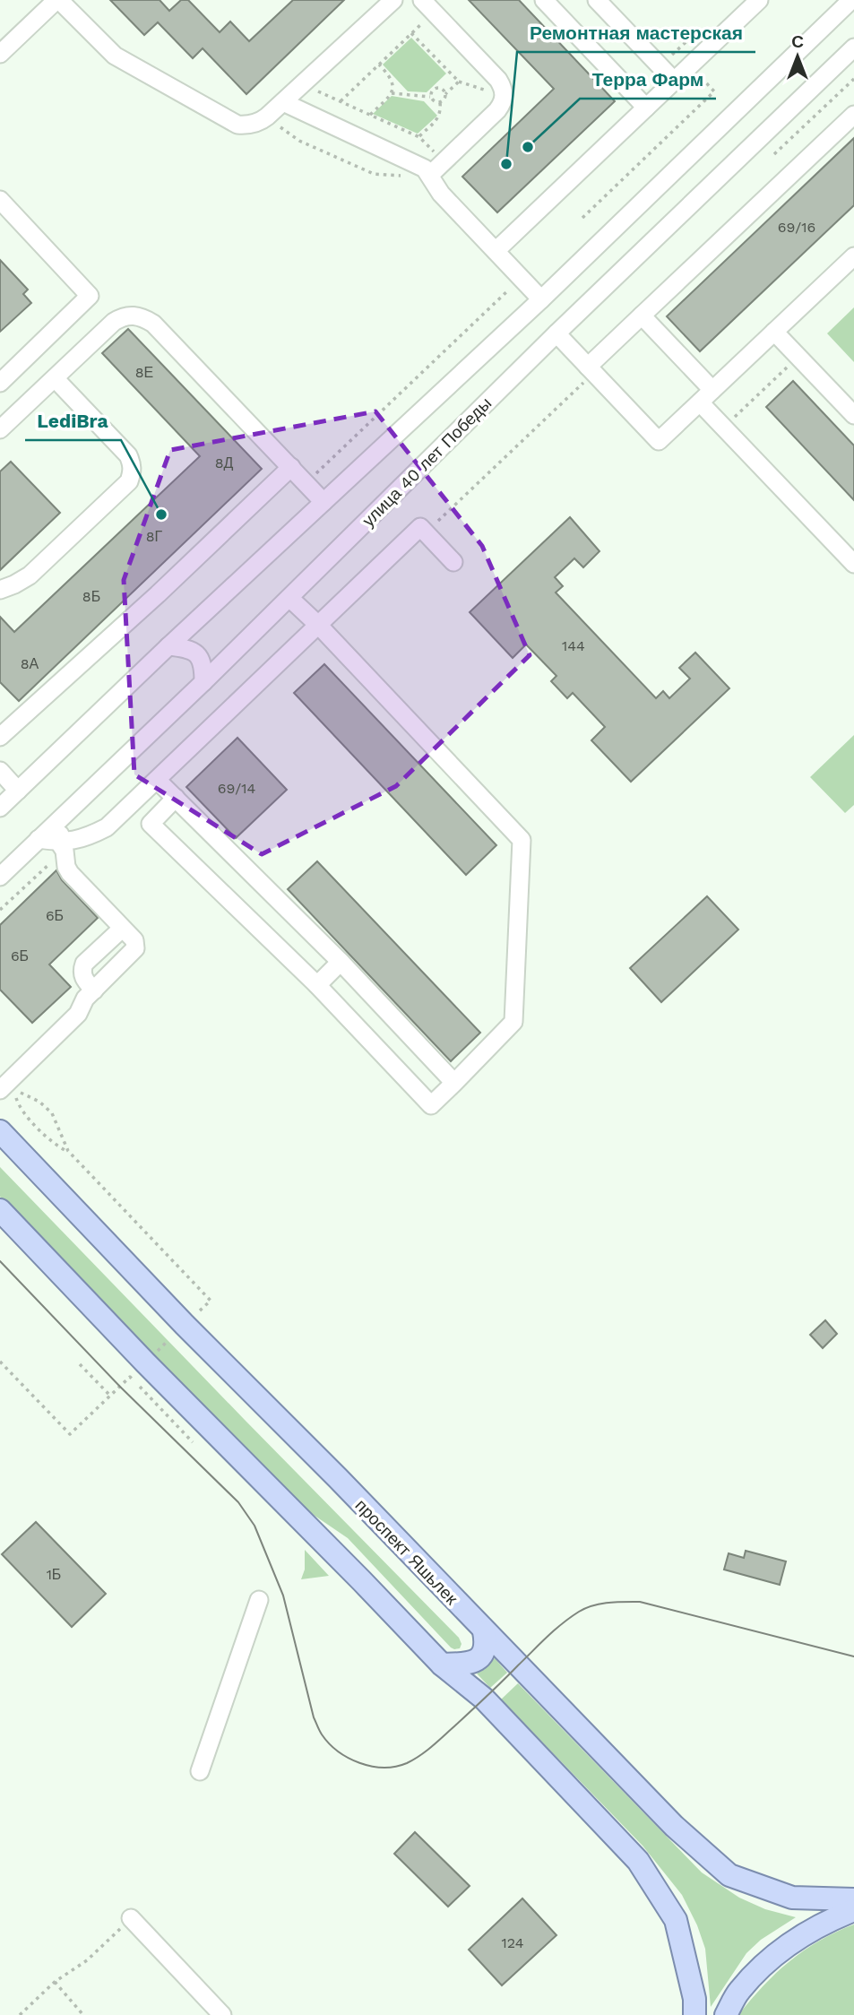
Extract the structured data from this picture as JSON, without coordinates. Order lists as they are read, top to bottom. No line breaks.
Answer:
{"streets":{"main road":["проспект Яшьлек"],"street":["улица 40 лет Победы"]},"places":["Терра Фарм","Ремонтная мастерская","LediBra"],"house_numbers":["69/16","8Е","8Д","8Г","8Б","144","8А","69/14","6Б","6Б","1Б","124"],"north":"top"}
